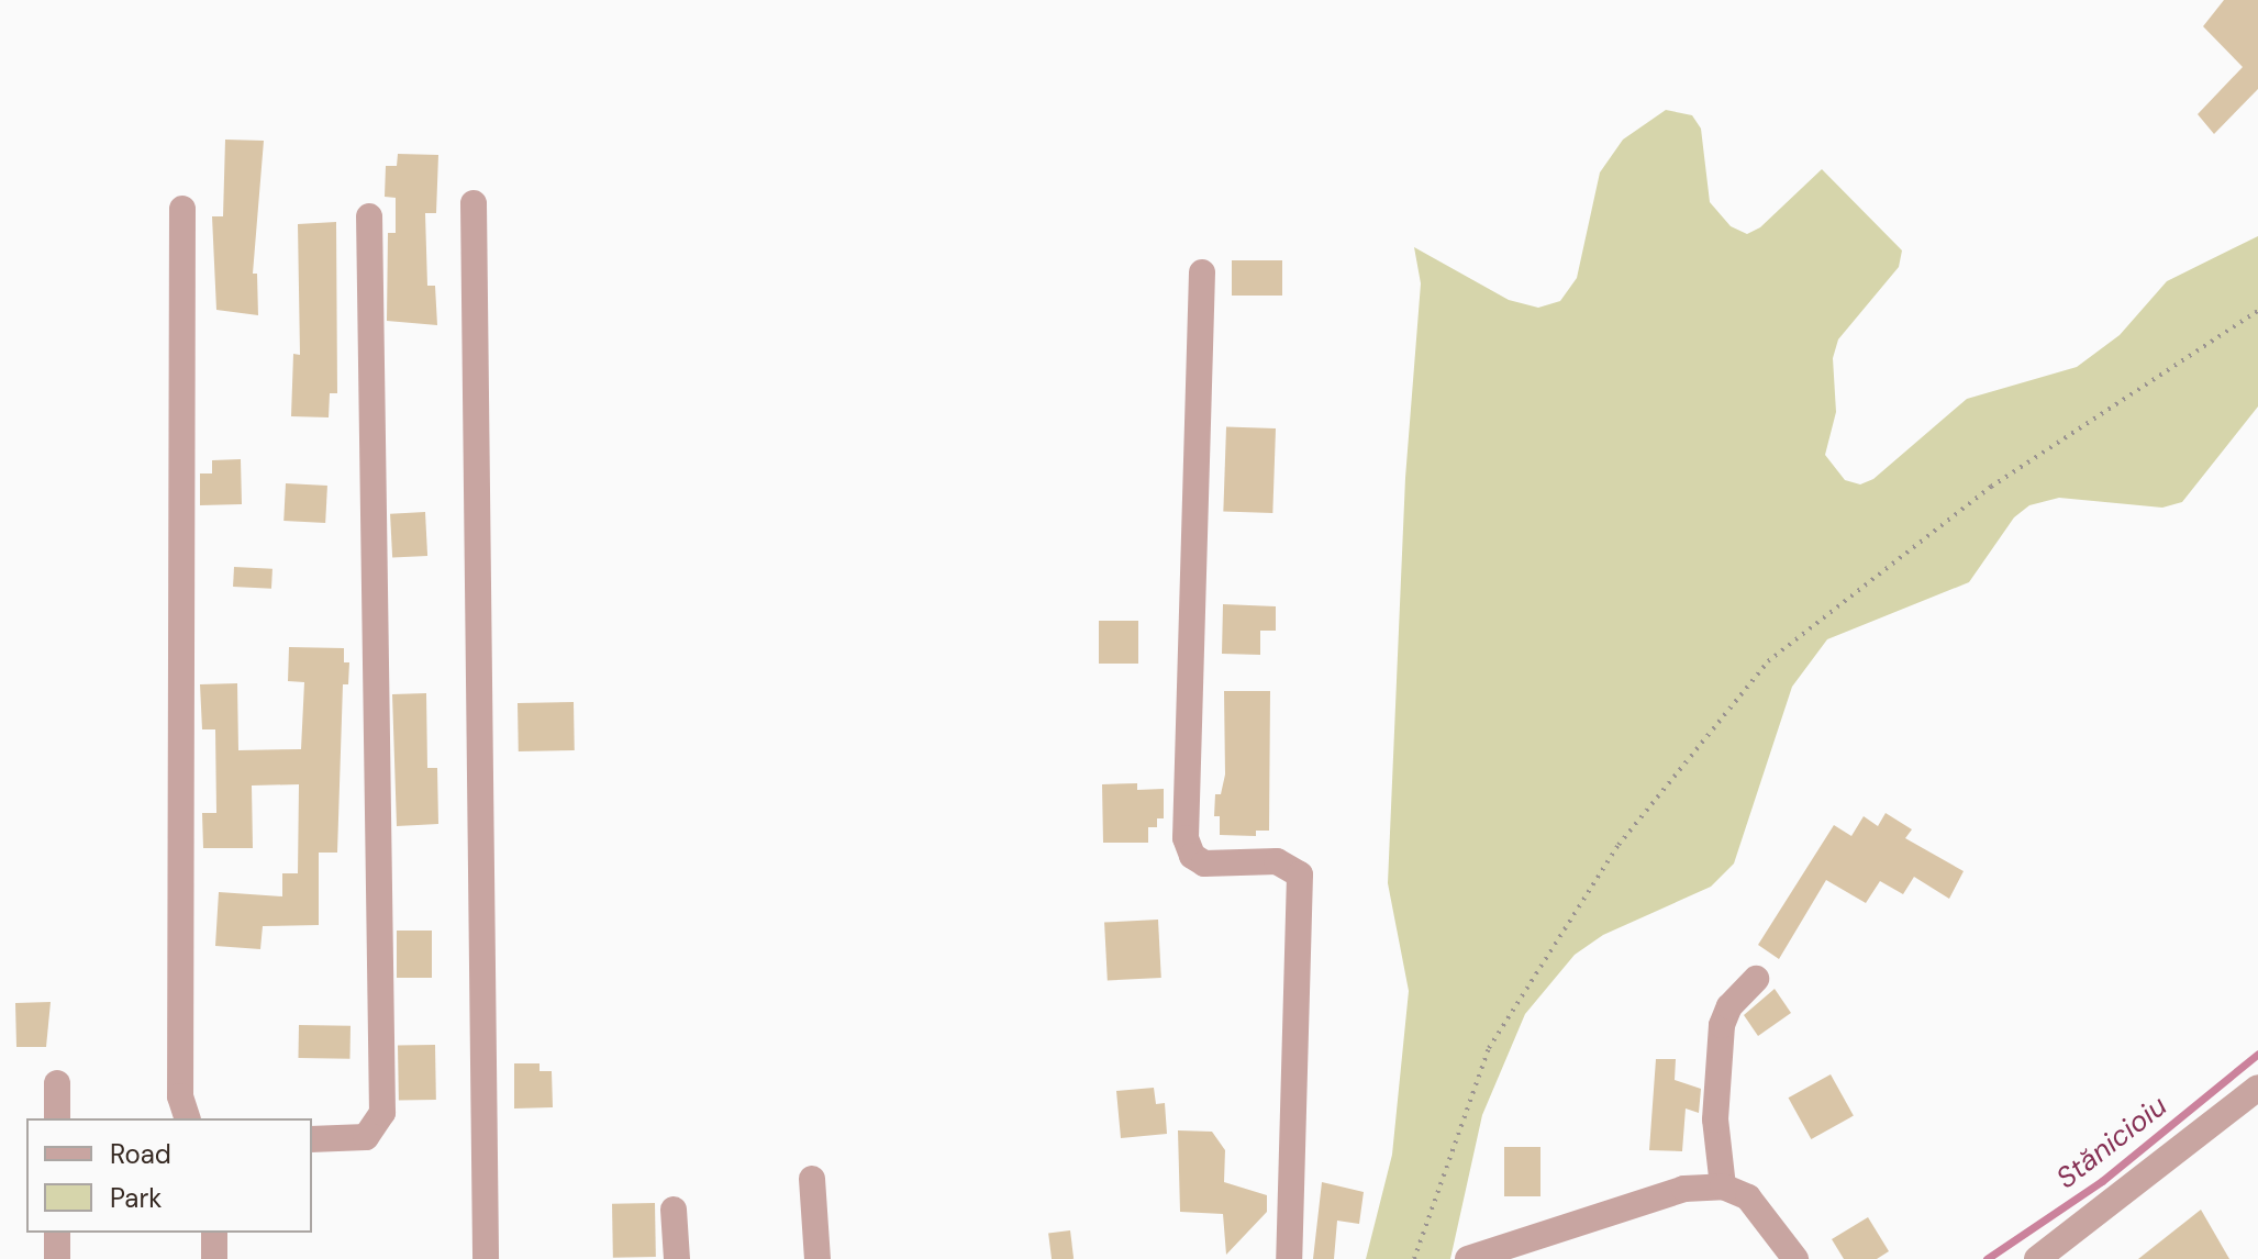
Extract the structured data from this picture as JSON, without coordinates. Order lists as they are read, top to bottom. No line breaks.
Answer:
{"water":["Stănicioiu"],"legend":["Road","Park"]}
